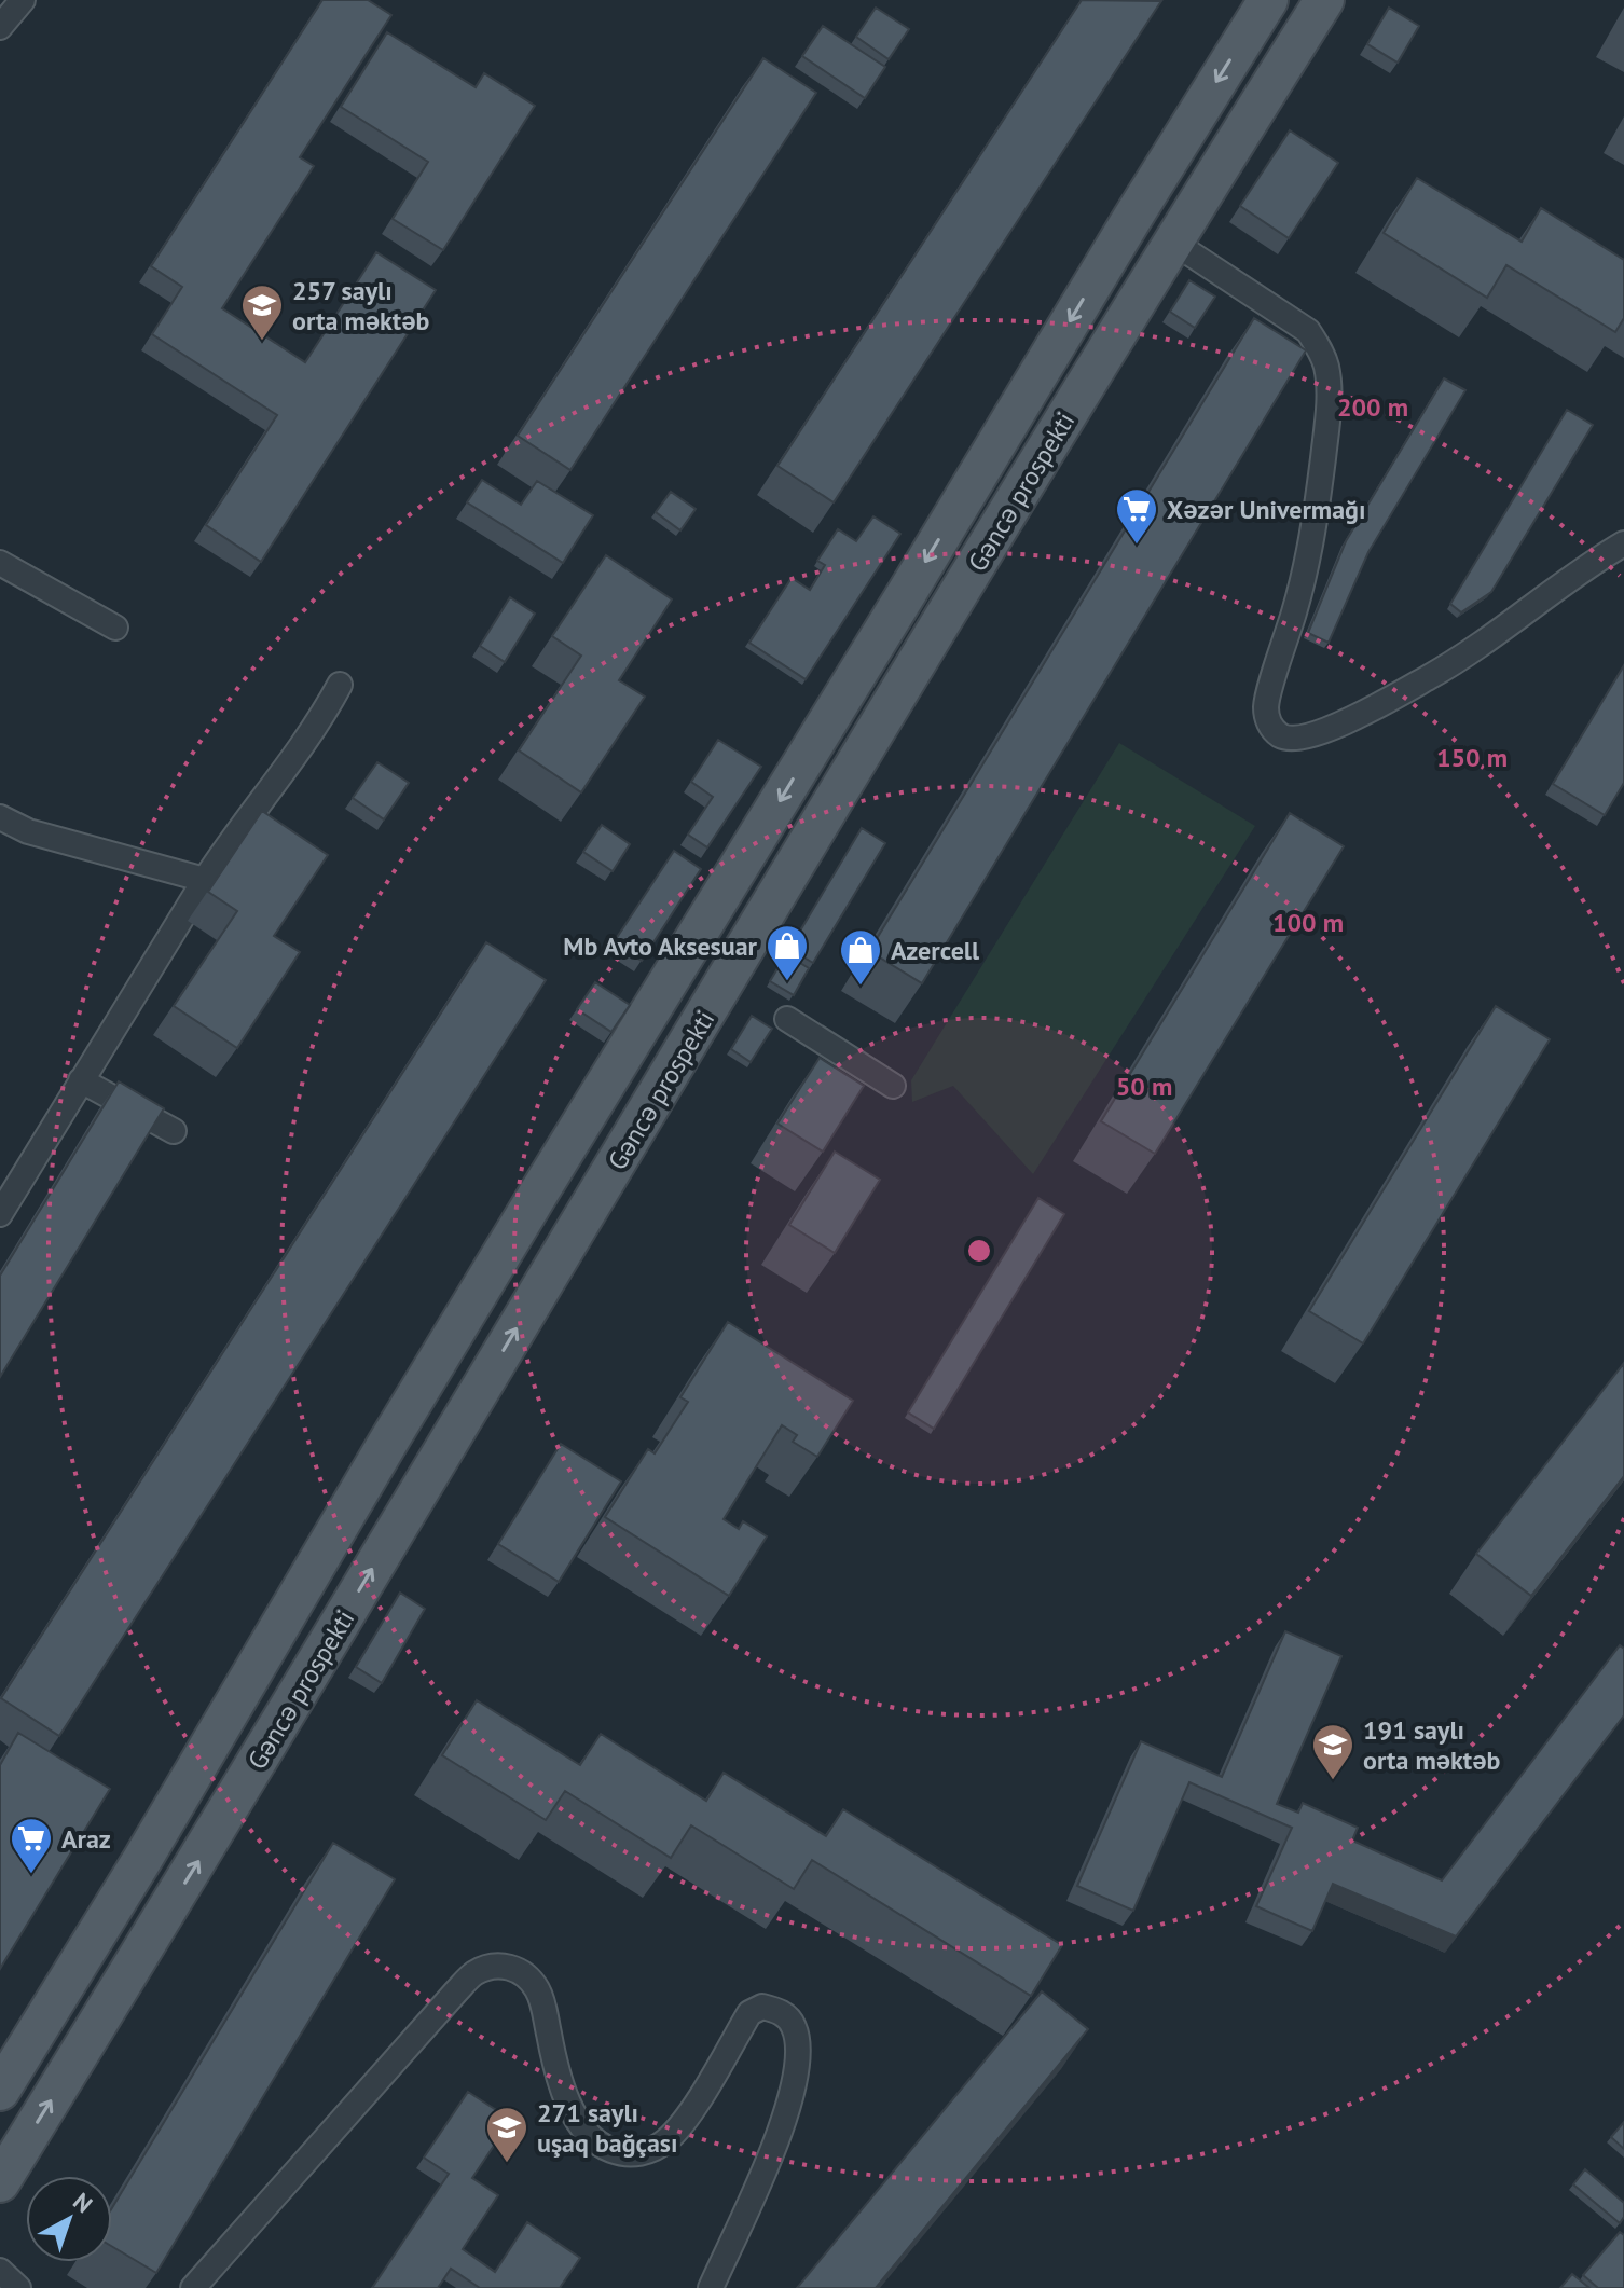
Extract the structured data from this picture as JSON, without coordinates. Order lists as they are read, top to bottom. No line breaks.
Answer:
{"streets":{"main road":["Gəncə prospekti"]},"places":{"school or university":["257 saylı orta məktəb","191 saylı orta məktəb","271 saylı uşaq bağçası"],"supermarket":["Xəzər Univermağı","Araz"],"shop":["Mb Avto Aksesuar","Azercell"]},"north":"top right","rings":["200 m","150 m","100 m","50 m"]}
